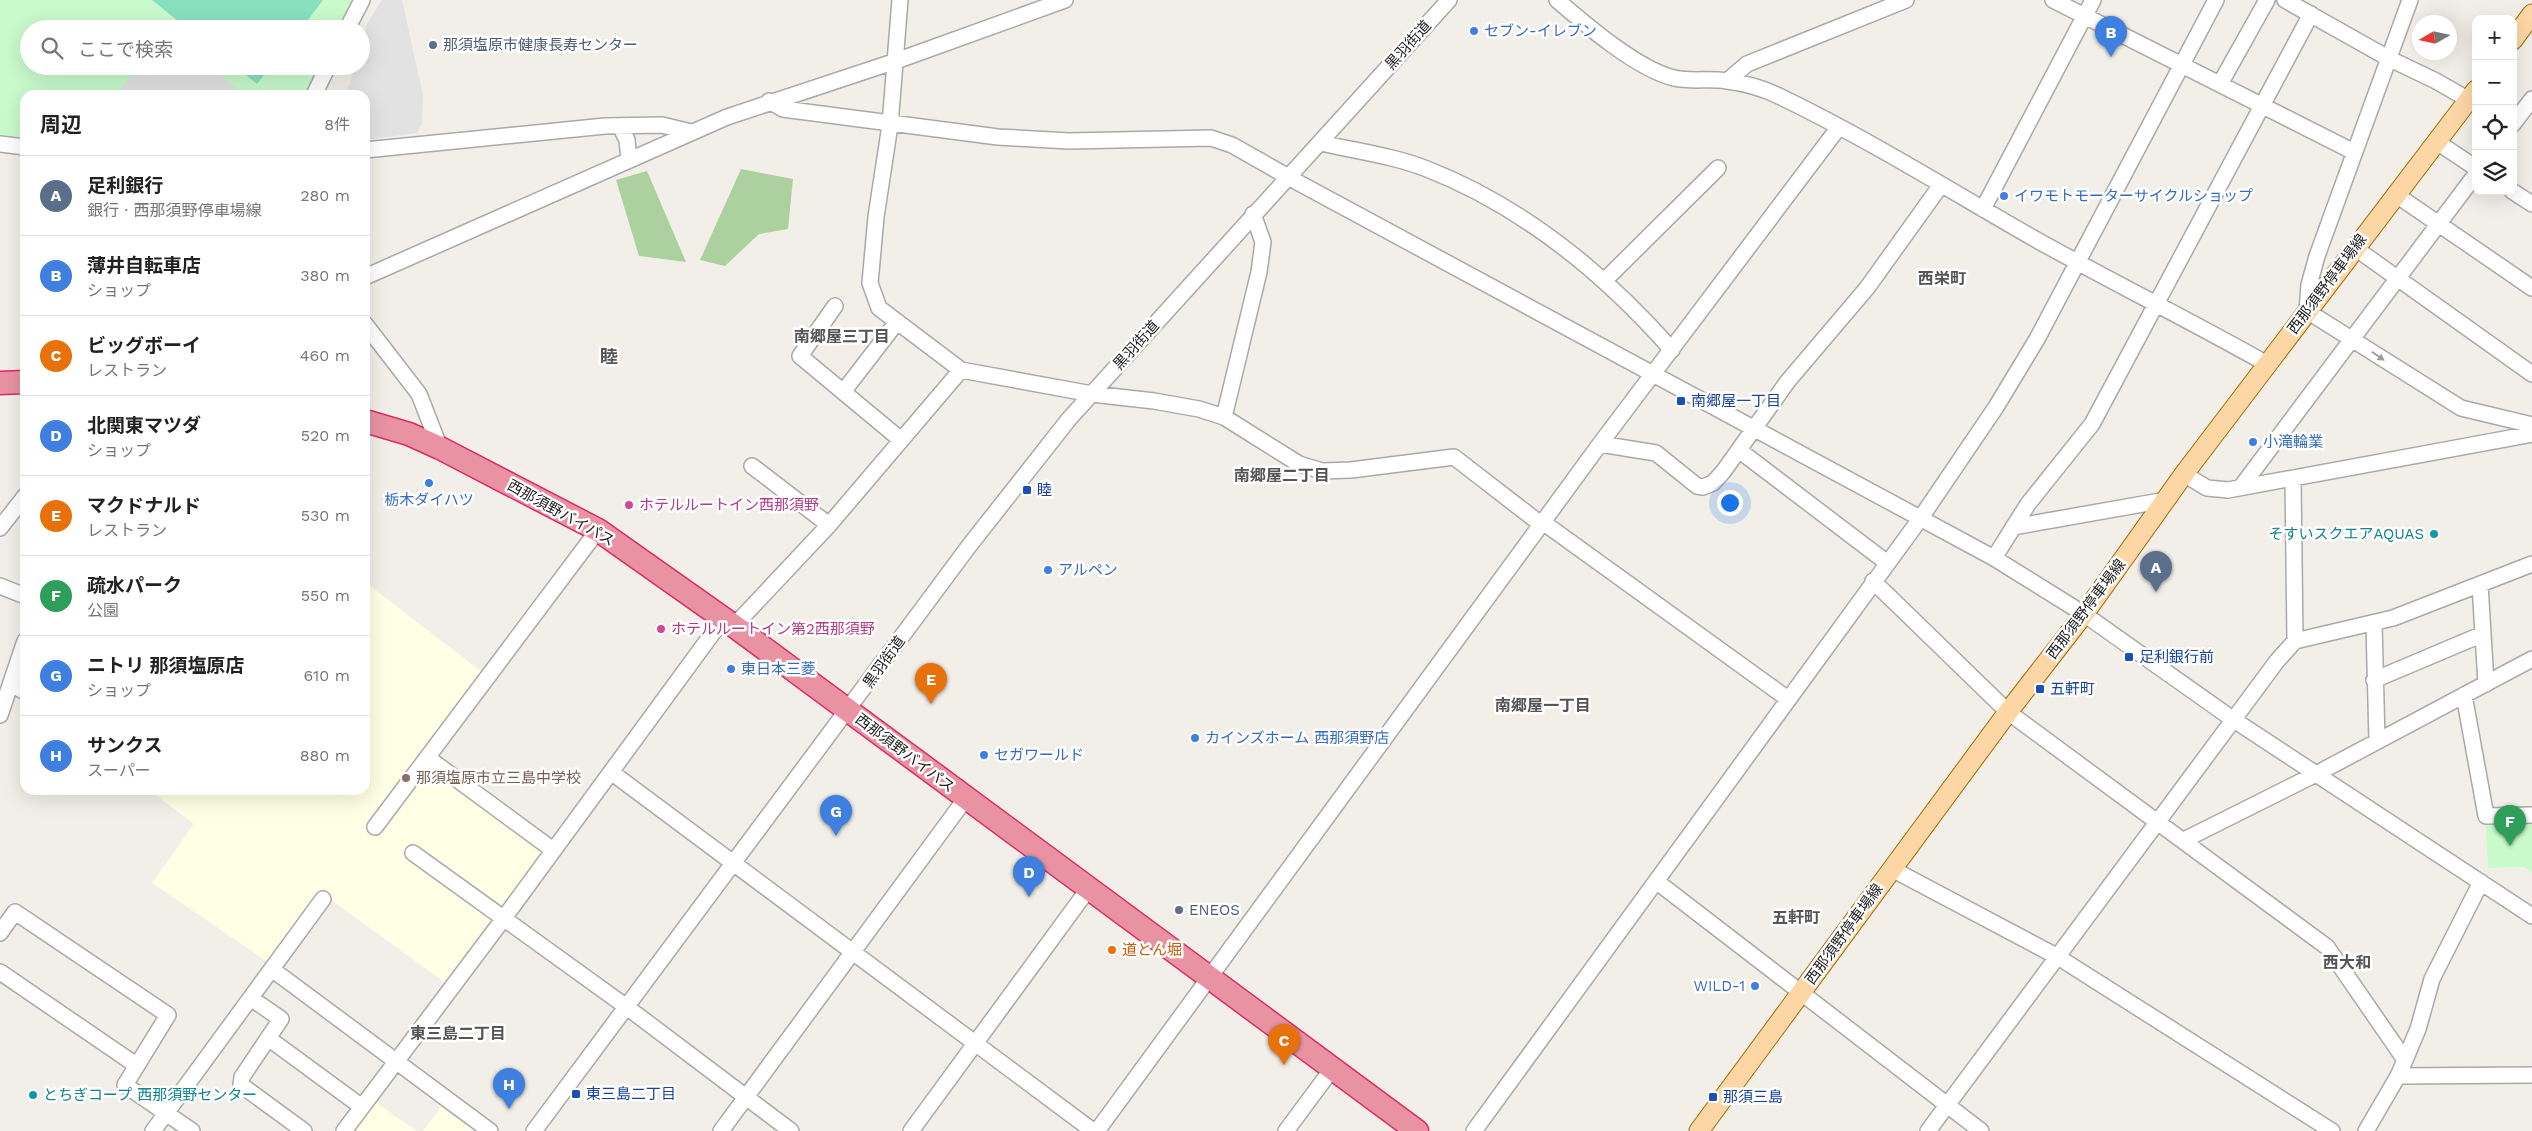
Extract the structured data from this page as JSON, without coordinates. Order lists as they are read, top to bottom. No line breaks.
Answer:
{"streets":{"highway":["西那須野バイパス"],"main road":["西那須野停車場線"],"street":["黒羽街道"]},"crossings":[["黒羽街道","西那須野バイパス"]],"districts":["西栄町","南郷屋三丁目","睦","南郷屋二丁目","南郷屋一丁目","五軒町","西大和","東三島二丁目"],"places":{"other":["セブン-イレブン","那須塩原市健康長寿センター","イワモトモーターサイクルショップ","小滝輪業","栃木ダイハツ","ホテルルートイン西那須野","そすいスクエアAQUAS","アルペン","ホテルルートイン第2西那須野","東日本三菱","カインズホーム 西那須野店","セガワールド","那須塩原市立三島中学校","ENEOS","道とん堀","WILD-1","とちぎコープ 西那須野センター"],"transit":["南郷屋一丁目","睦","足利銀行前","五軒町","東三島二丁目","那須三島"]},"north":"left","page":{"map_buttons":["+","−"],"pins":["B","A","E","G","F","D","C","H"],"search":"ここで検索","heading":["周辺","8件"],"list":[{"mark":"A","name":"足利銀行","note":"銀行 · 西那須野停車場線","value":"280 m"},{"mark":"B","name":"薄井自転車店","note":"ショップ","value":"380 m"},{"mark":"C","name":"ビッグボーイ","note":"レストラン","value":"460 m"},{"mark":"D","name":"北関東マツダ","note":"ショップ","value":"520 m"},{"mark":"E","name":"マクドナルド","note":"レストラン","value":"530 m"},{"mark":"F","name":"疏水パーク","note":"公園","value":"550 m"},{"mark":"G","name":"ニトリ 那須塩原店","note":"ショップ","value":"610 m"},{"mark":"H","name":"サンクス","note":"スーパー","value":"880 m"}]}}
